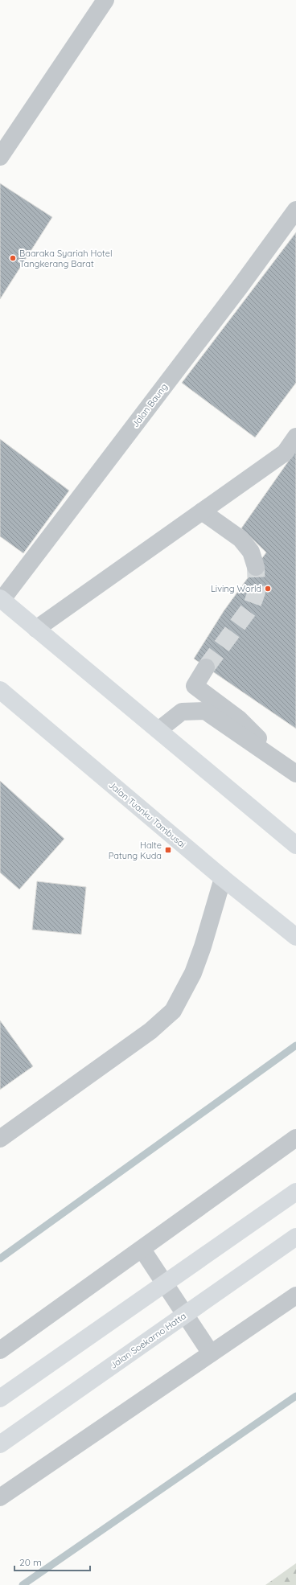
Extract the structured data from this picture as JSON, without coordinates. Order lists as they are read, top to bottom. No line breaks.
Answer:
{"streets":{"main road":["Jalan Tuanku Tambusai","Jalan Soekarno Hatta"],"street":["Jalan Baung"]},"places":{"other":["Baaraka Syariah Hotel Tangkerang Barat","Living World"],"transit":["Halte Patung Kuda"]},"scale_bar":"20 m"}
